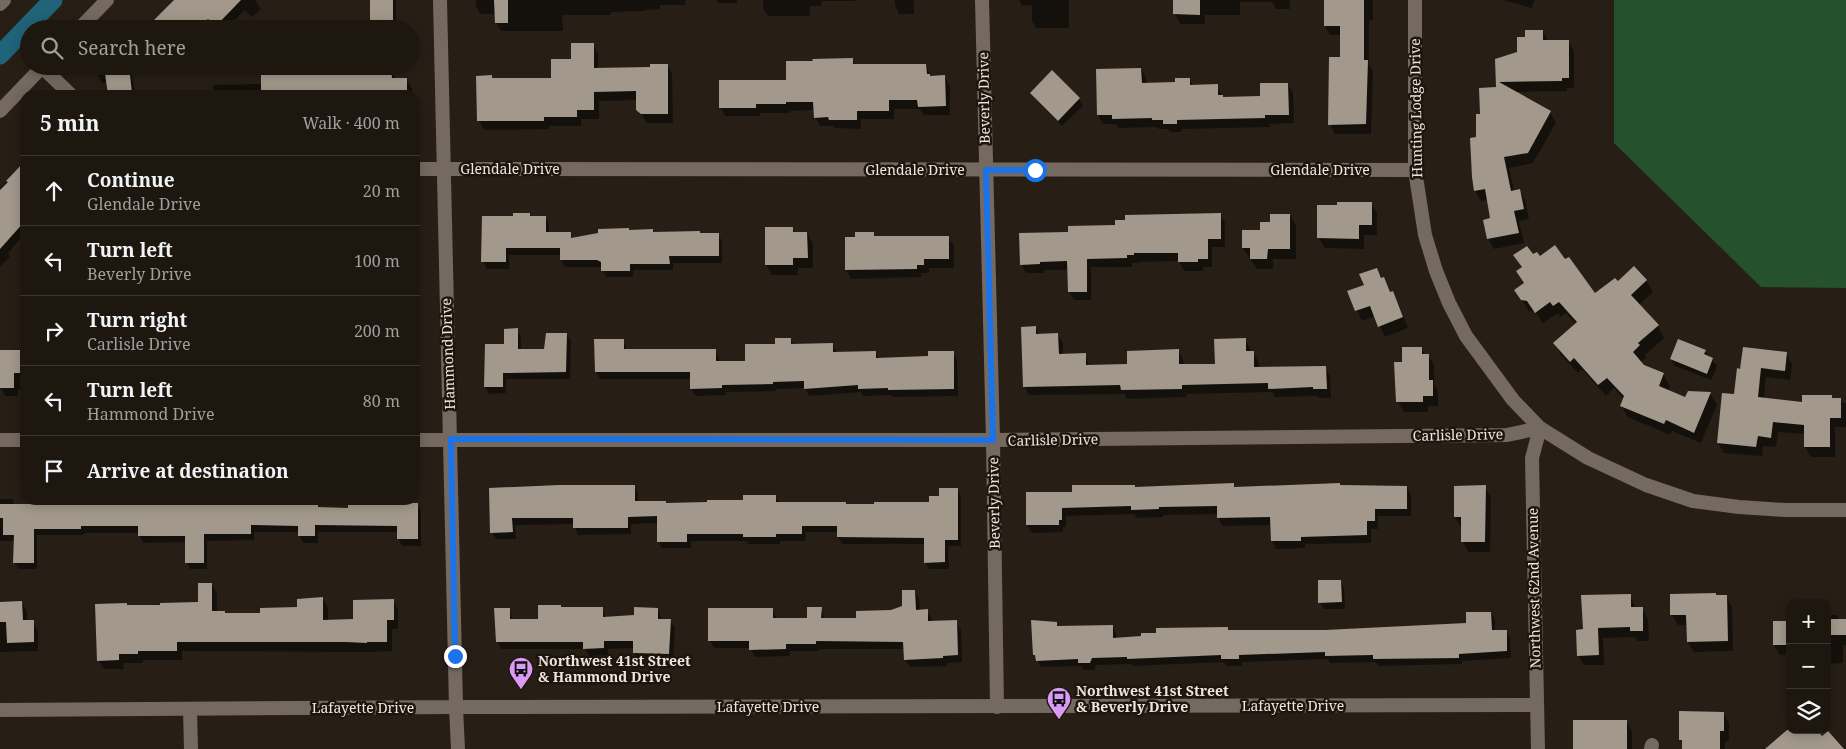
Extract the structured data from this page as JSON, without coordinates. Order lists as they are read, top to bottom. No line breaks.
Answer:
{"streets":{"street":["Beverly Drive","Hunting Lodge Drive","Glendale Drive","Hammond Drive","Carlisle Drive","Northwest 62nd Avenue","Lafayette Drive"]},"crossings":[["Beverly Drive","Glendale Drive"],["Beverly Drive","Carlisle Drive"],["Beverly Drive","Lafayette Drive"],["Hunting Lodge Drive","Glendale Drive"],["Hunting Lodge Drive","Carlisle Drive"],["Hunting Lodge Drive","Northwest 62nd Avenue"],["Glendale Drive","Hammond Drive"],["Hammond Drive","Carlisle Drive"],["Hammond Drive","Lafayette Drive"],["Carlisle Drive","Northwest 62nd Avenue"],["Northwest 62nd Avenue","Lafayette Drive"]],"places":{"bus stop":["Northwest 41st Street & Hammond Drive","Northwest 41st Street & Beverly Drive"]},"page":{"search":"Search here","heading":["5 min","Walk · 400 m"],"list":[["Continue","Glendale Drive","20 m"],["Turn left","Beverly Drive","100 m"],["Turn right","Carlisle Drive","200 m"],["Turn left","Hammond Drive","80 m"],"Arrive at destination"],"map_buttons":["+","−"]}}
